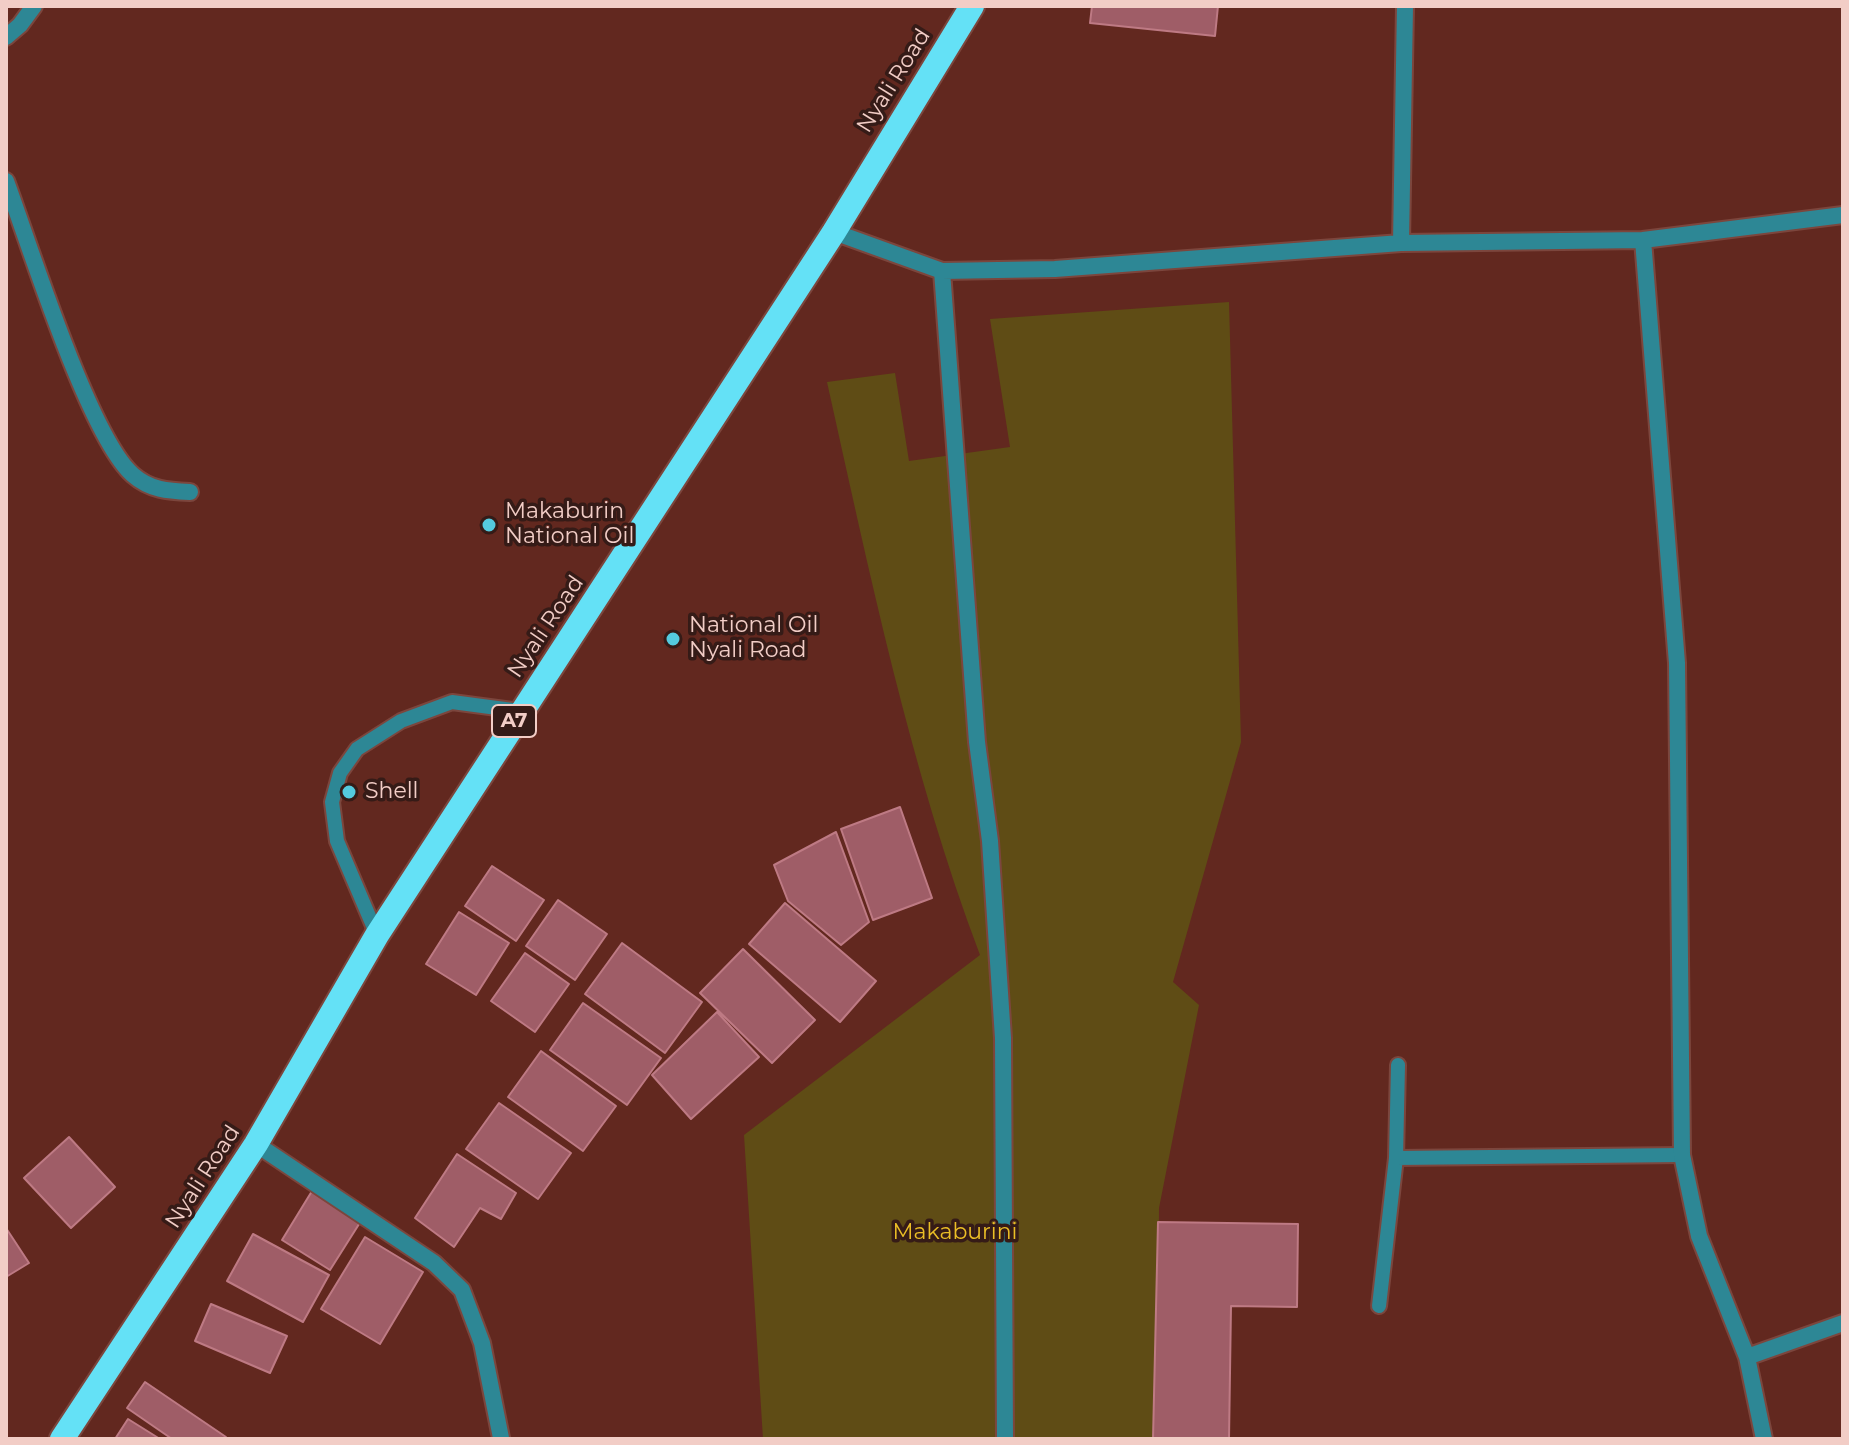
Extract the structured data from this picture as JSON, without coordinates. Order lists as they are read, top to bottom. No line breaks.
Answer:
{"streets":{"highway":["Nyali Road","A7"]},"parks":["Makaburini"],"places":["Makaburin National Oil","National Oil Nyali Road","Shell"]}
